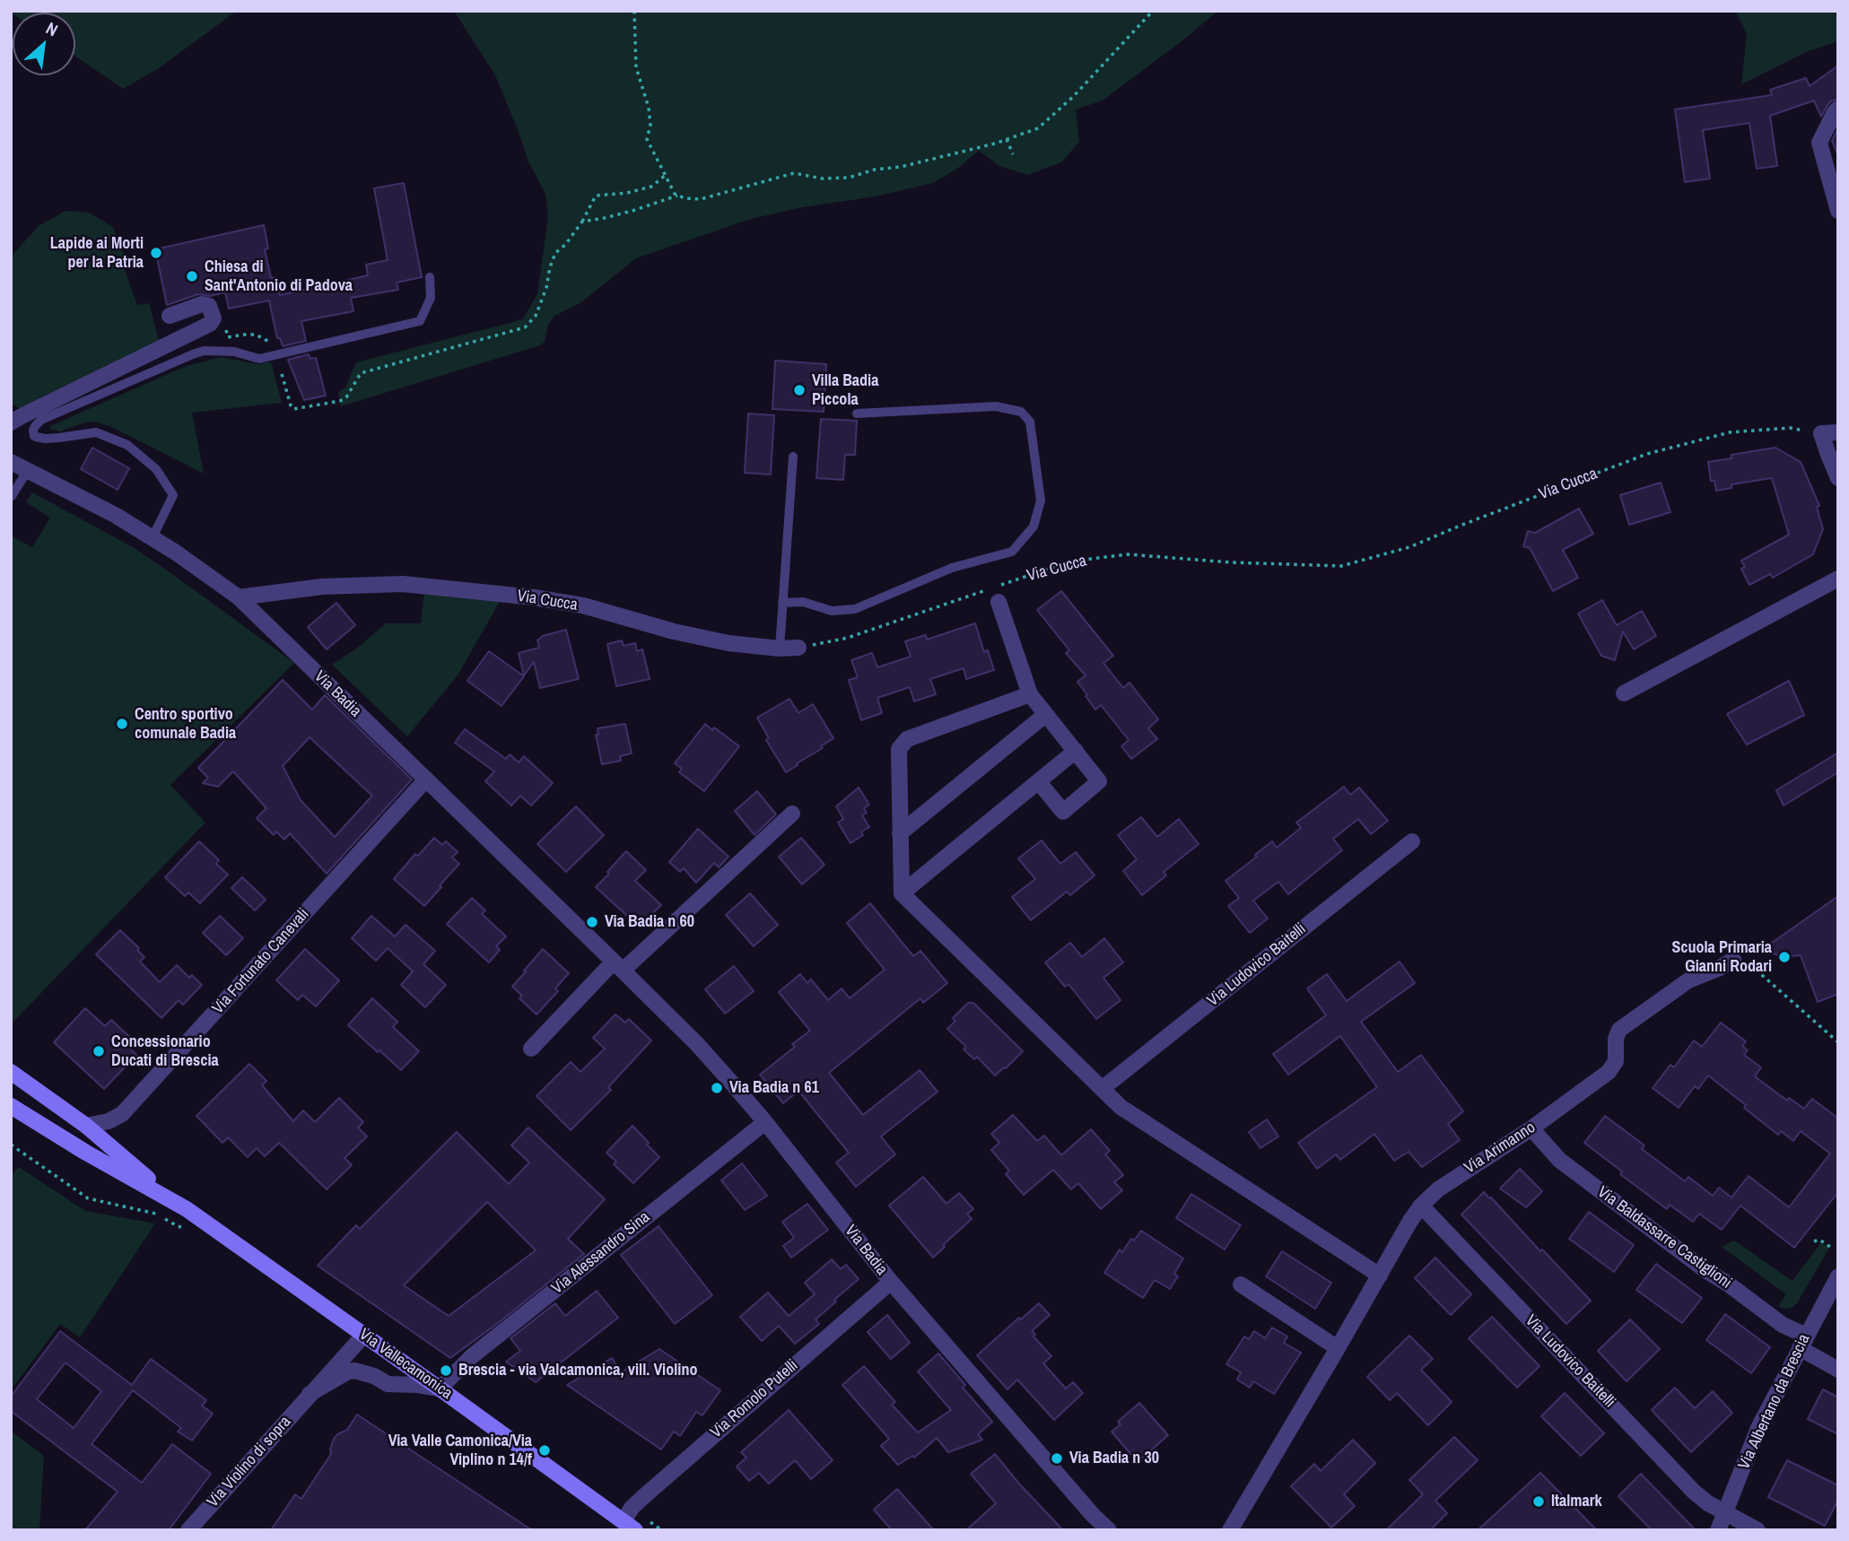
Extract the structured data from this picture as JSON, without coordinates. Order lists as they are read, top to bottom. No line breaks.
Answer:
{"streets":{"main road":["Via Vallecamonica"],"street":["Via Cucca","Via Badia","Via Fortunato Canevali","Via Ludovico Baitelli","Via Arimanno","Via Baldassarre Castiglioni","Via Alessandro Sina","Via Romolo Putelli","Via Albertano da Brescia","Via Violino di sopra"]},"crossings":[["Via Cucca","Via Badia"],["Via Badia","Via Fortunato Canevali"],["Via Badia","Via Alessandro Sina"],["Via Badia","Via Romolo Putelli"],["Via Fortunato Canevali","Via Vallecamonica"],["Via Ludovico Baitelli","Via Arimanno"],["Via Ludovico Baitelli","Via Albertano da Brescia"],["Via Arimanno","Via Baldassarre Castiglioni"],["Via Baldassarre Castiglioni","Via Albertano da Brescia"],["Via Alessandro Sina","Via Vallecamonica"],["Via Alessandro Sina","Via Violino di sopra"],["Via Vallecamonica","Via Romolo Putelli"],["Via Vallecamonica","Via Violino di sopra"]],"places":["Lapide ai Morti per la Patria","Chiesa di Sant'Antonio di Padova","Villa Badia Piccola","Centro sportivo comunale Badia","Via Badia n 60","Scuola Primaria Gianni Rodari","Concessionario Ducati di Brescia","Via Badia n 61","Brescia - via Valcamonica, vill. Violino","Via Valle Camonica/Via Viplino n 14/f","Via Badia n 30","Italmark"],"north":"top right"}
